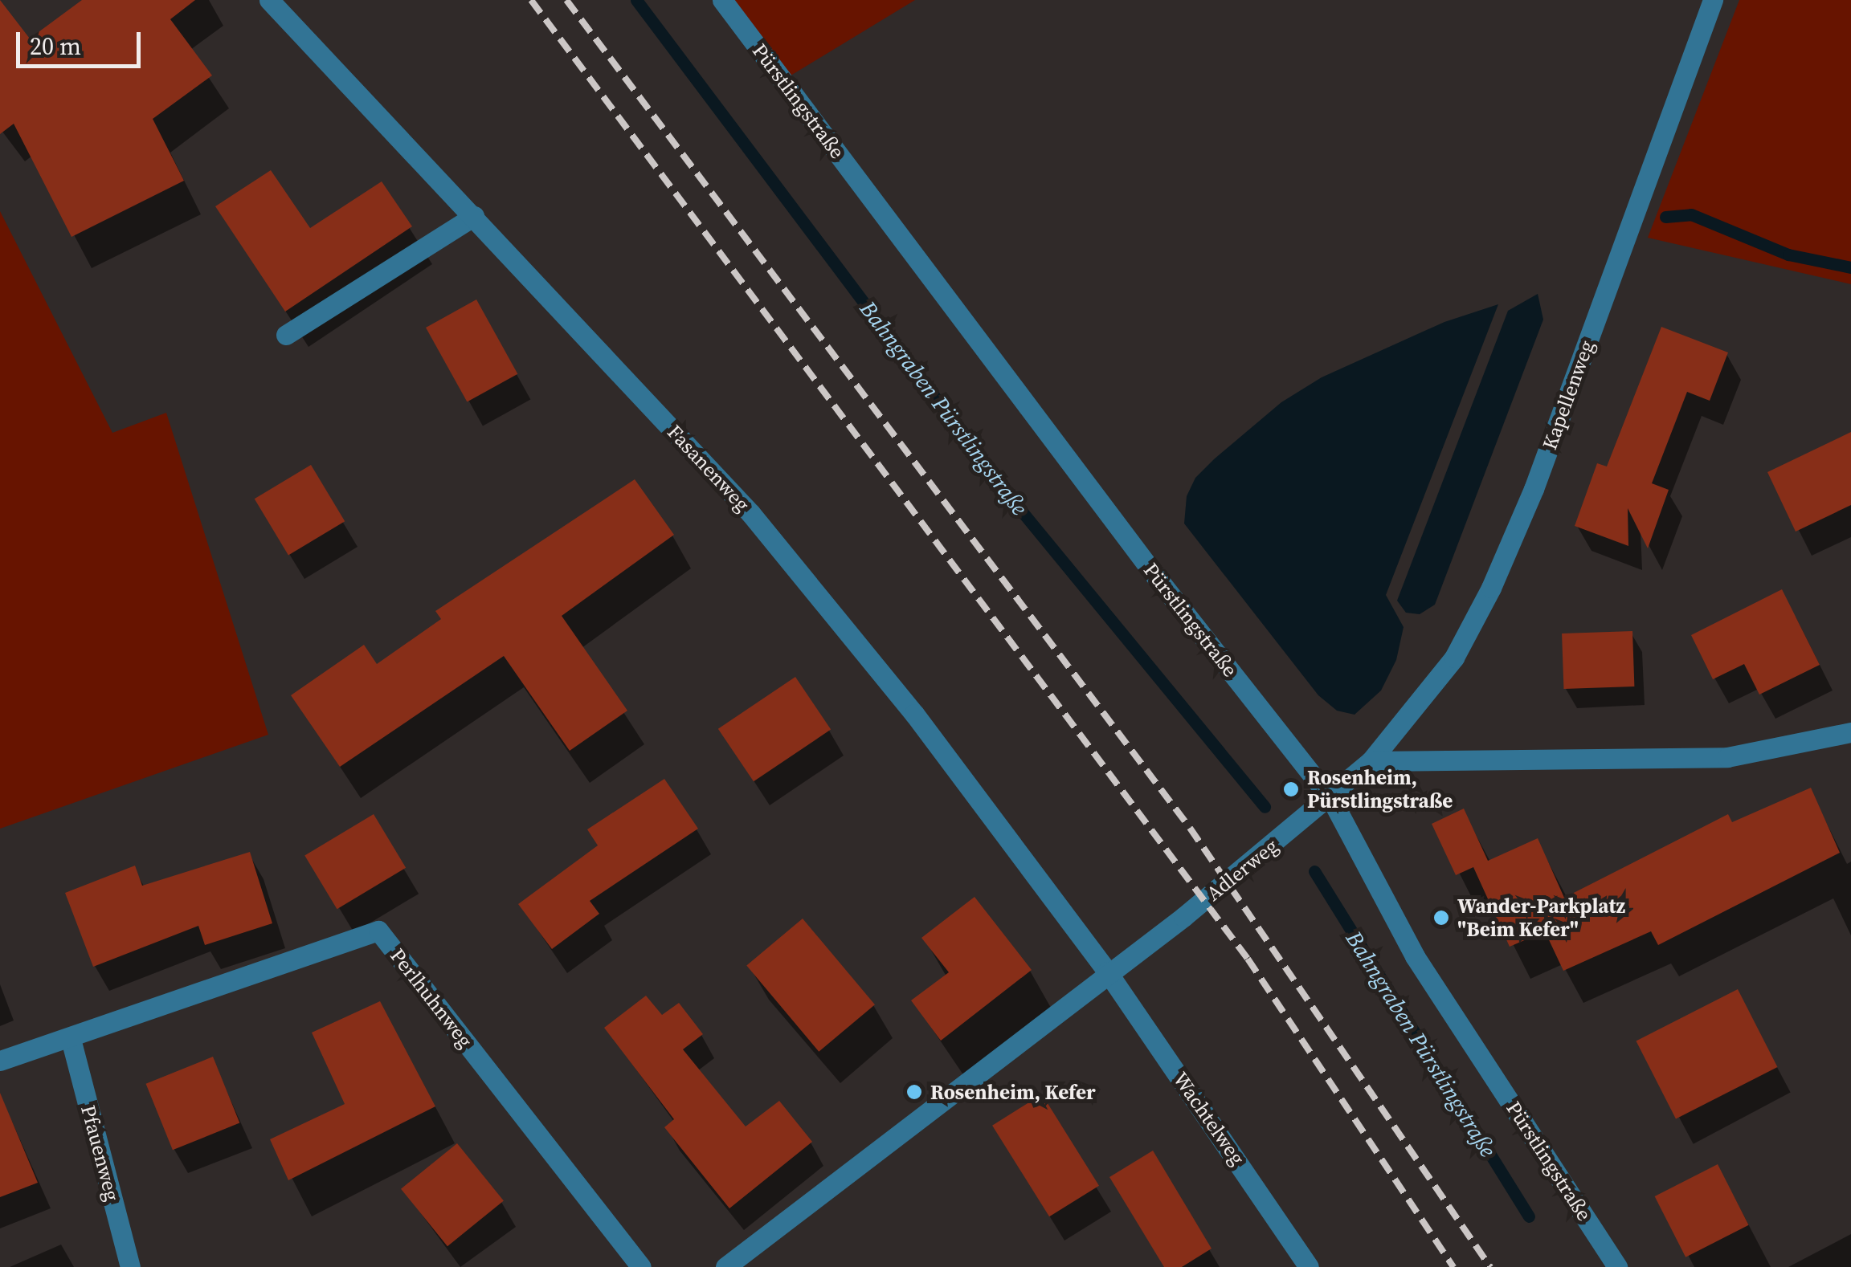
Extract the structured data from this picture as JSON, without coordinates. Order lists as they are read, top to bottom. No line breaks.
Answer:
{"streets":{"street":["Pürstlingstraße","Kapellenweg","Fasanenweg","Adlerweg","Perlhuhnweg","Wachtelweg","Pfauenweg"]},"crossings":[["Pürstlingstraße","Adlerweg"],["Kapellenweg","Adlerweg"],["Fasanenweg","Adlerweg"],["Fasanenweg","Wachtelweg"],["Adlerweg","Wachtelweg"],["Perlhuhnweg","Pfauenweg"]],"water":["Bahngraben Pürstlingstraße"],"places":["Rosenheim, Pürstlingstraße","Wander-Parkplatz \"Beim Kefer\"","Rosenheim, Kefer"],"scale_bar":"20 m"}
